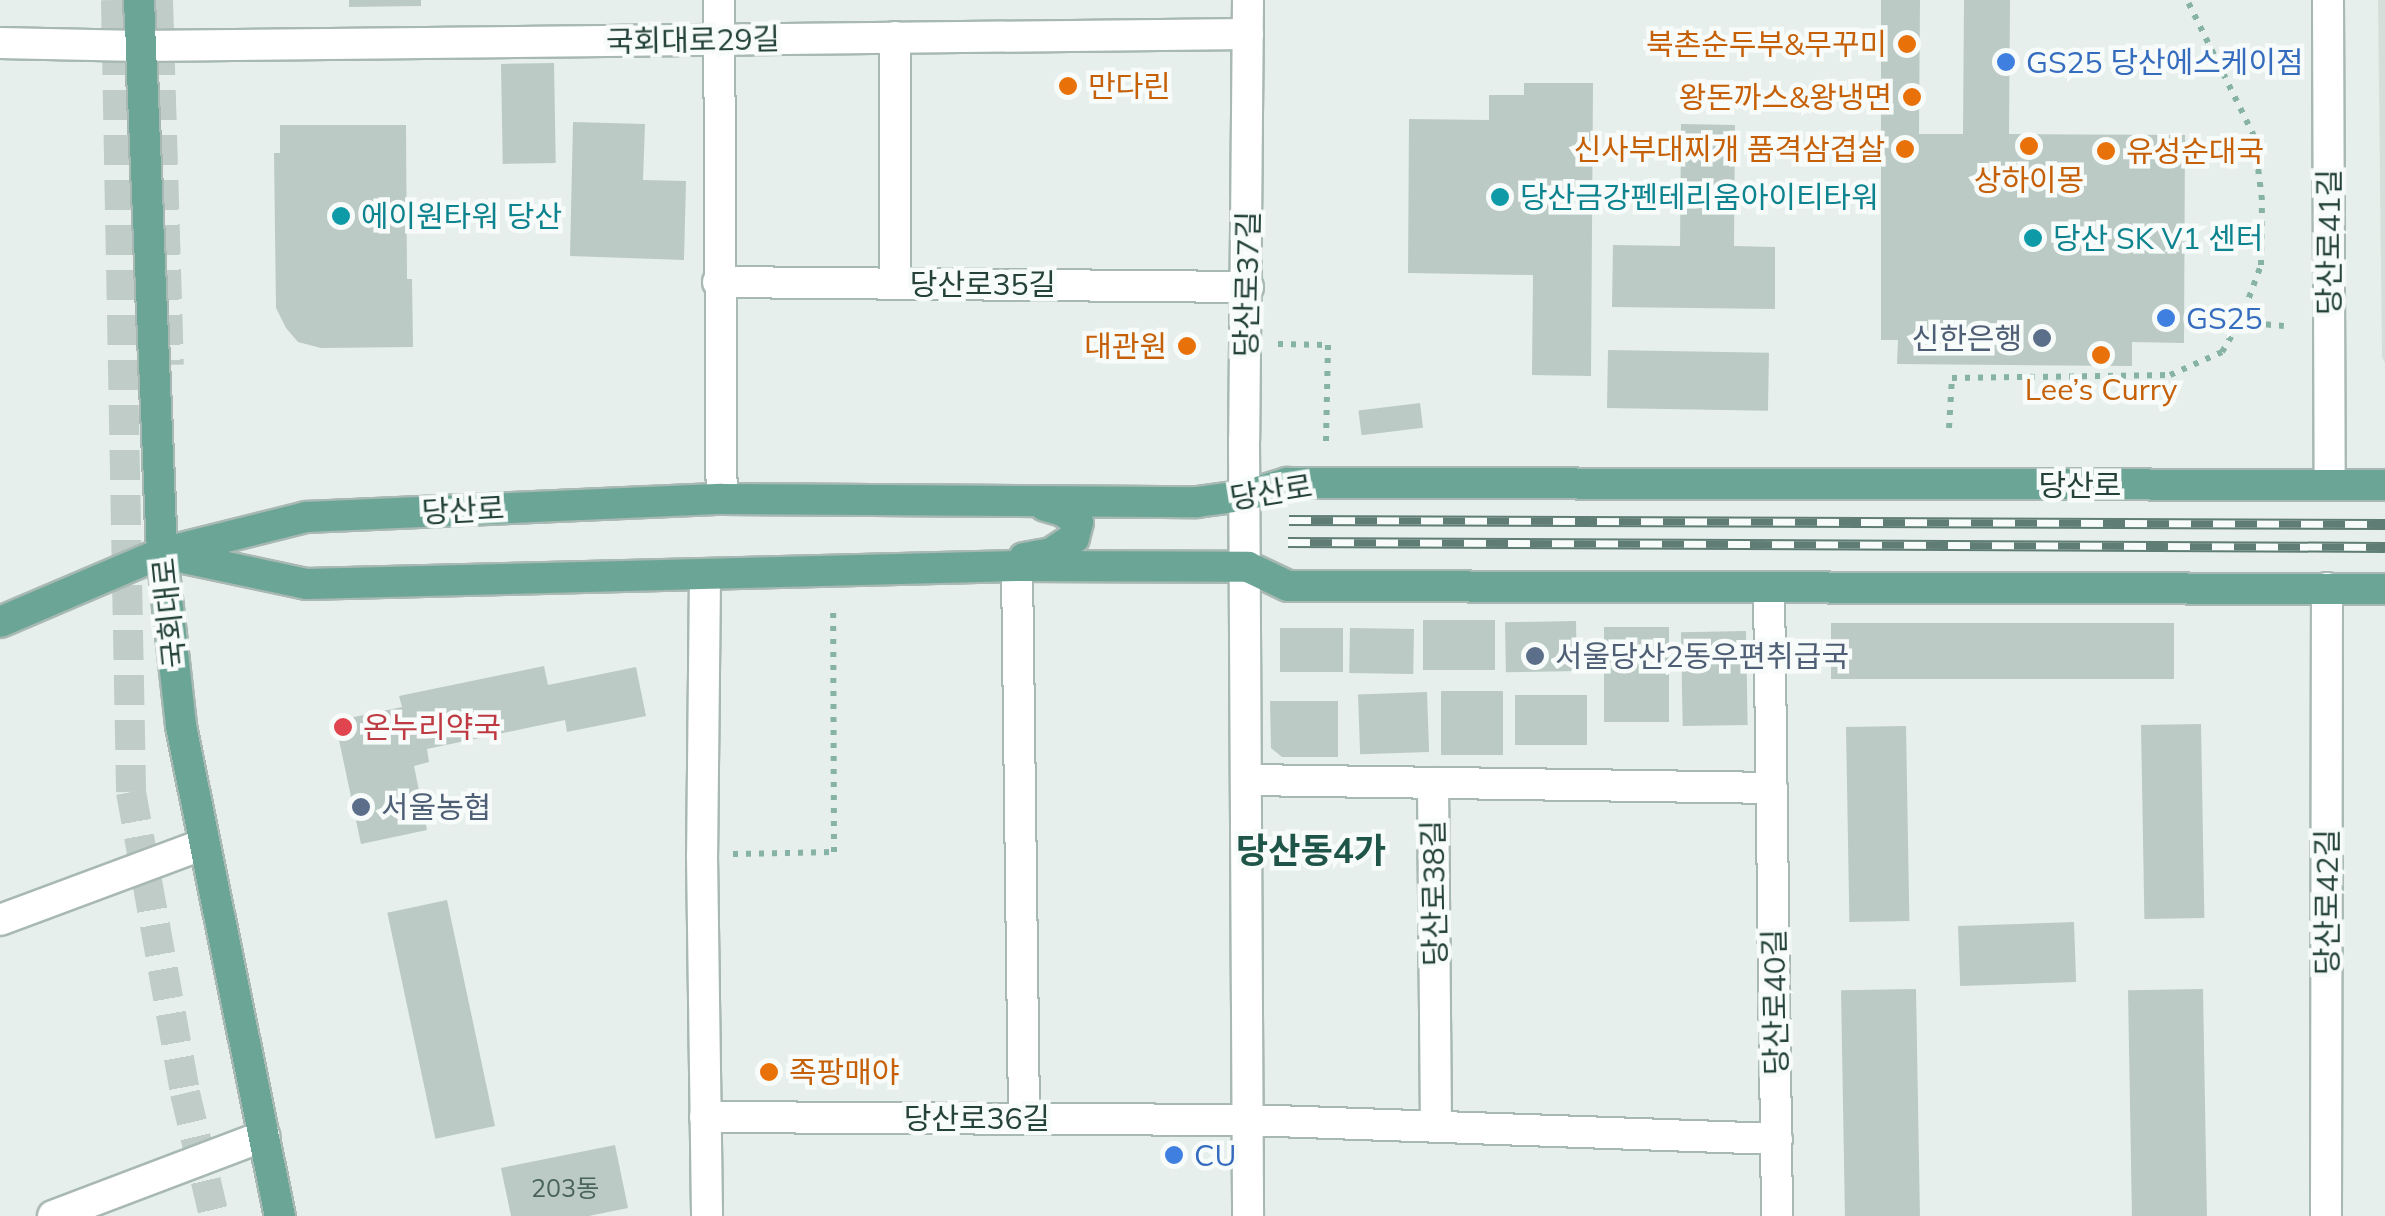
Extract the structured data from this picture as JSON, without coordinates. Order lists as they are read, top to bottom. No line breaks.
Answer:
{"streets":{"main road":["당산로","국회대로"],"street":["국회대로29길","당산로41길","당산로35길","당산로37길","당산로38길","당산로42길","당산로40길","당산로36길"]},"crossings":[["국회대로29길","당산로37길"],["국회대로29길","국회대로"],["당산로41길","당산로"],["당산로35길","당산로37길"],["당산로37길","당산로"],["당산로","국회대로"]],"districts":["당산동4가"],"places":["북촌순두부&무꾸미","GS25 당산에스케이점","만다린","왕돈까스&왕냉면","상하이몽","신사부대찌개 품격삼겹살","유성순대국","당산금강펜테리움아이티타워","에이원타워 당산","당산 SK V1 센터","GS25","신한은행","대관원","Lee’s Curry","서울당산2동우편취급국","온누리약국","서울농협","족팡매야","CU"],"house_numbers":["203동"]}
